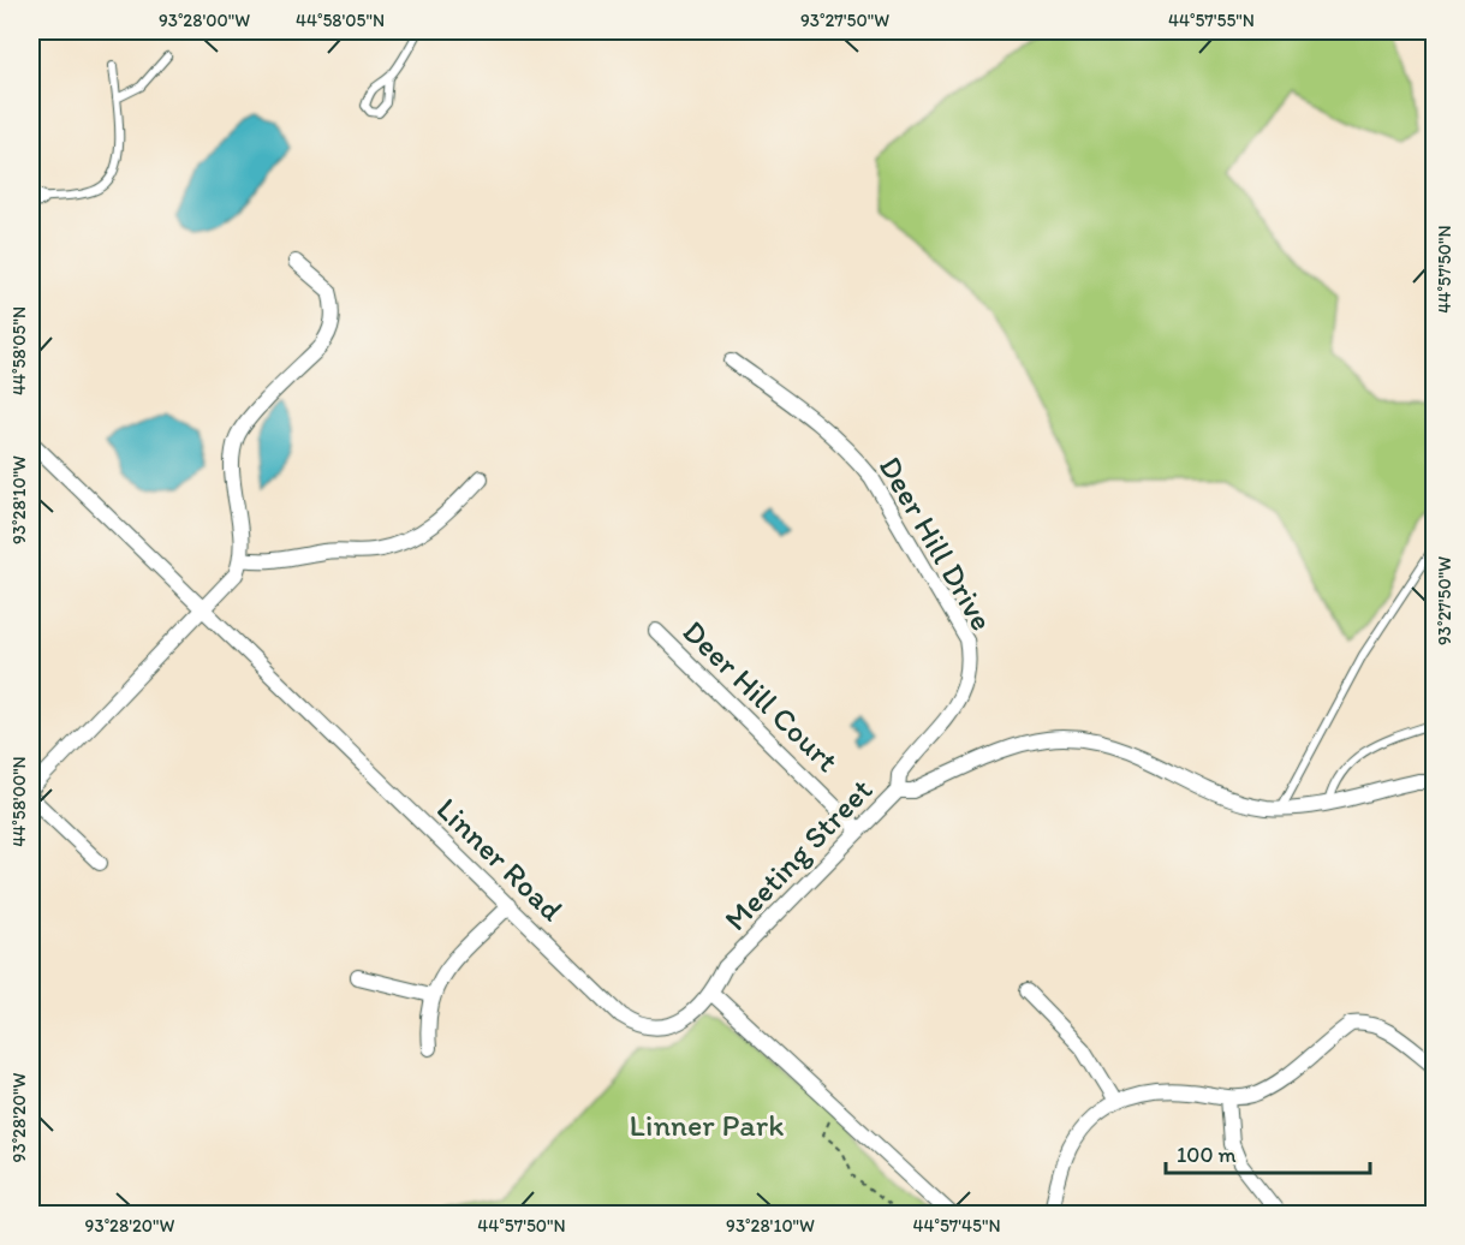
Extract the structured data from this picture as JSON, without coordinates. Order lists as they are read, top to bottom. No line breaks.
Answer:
{"streets":{"street":["Deer Hill Drive","Deer Hill Court","Meeting Street","Linner Road"]},"crossings":[["Deer Hill Drive","Meeting Street"],["Deer Hill Court","Meeting Street"],["Meeting Street","Linner Road"]],"parks":["Linner Park"],"scale_bar":"100 m","coordinates":["93°28'00\"W","44°58'05\"N","93°27'50\"W","44°57'55\"N","44°57'50\"N","93°28'10\"W","44°58'00\"N","93°28'20\"W","44°57'45\"N"]}
